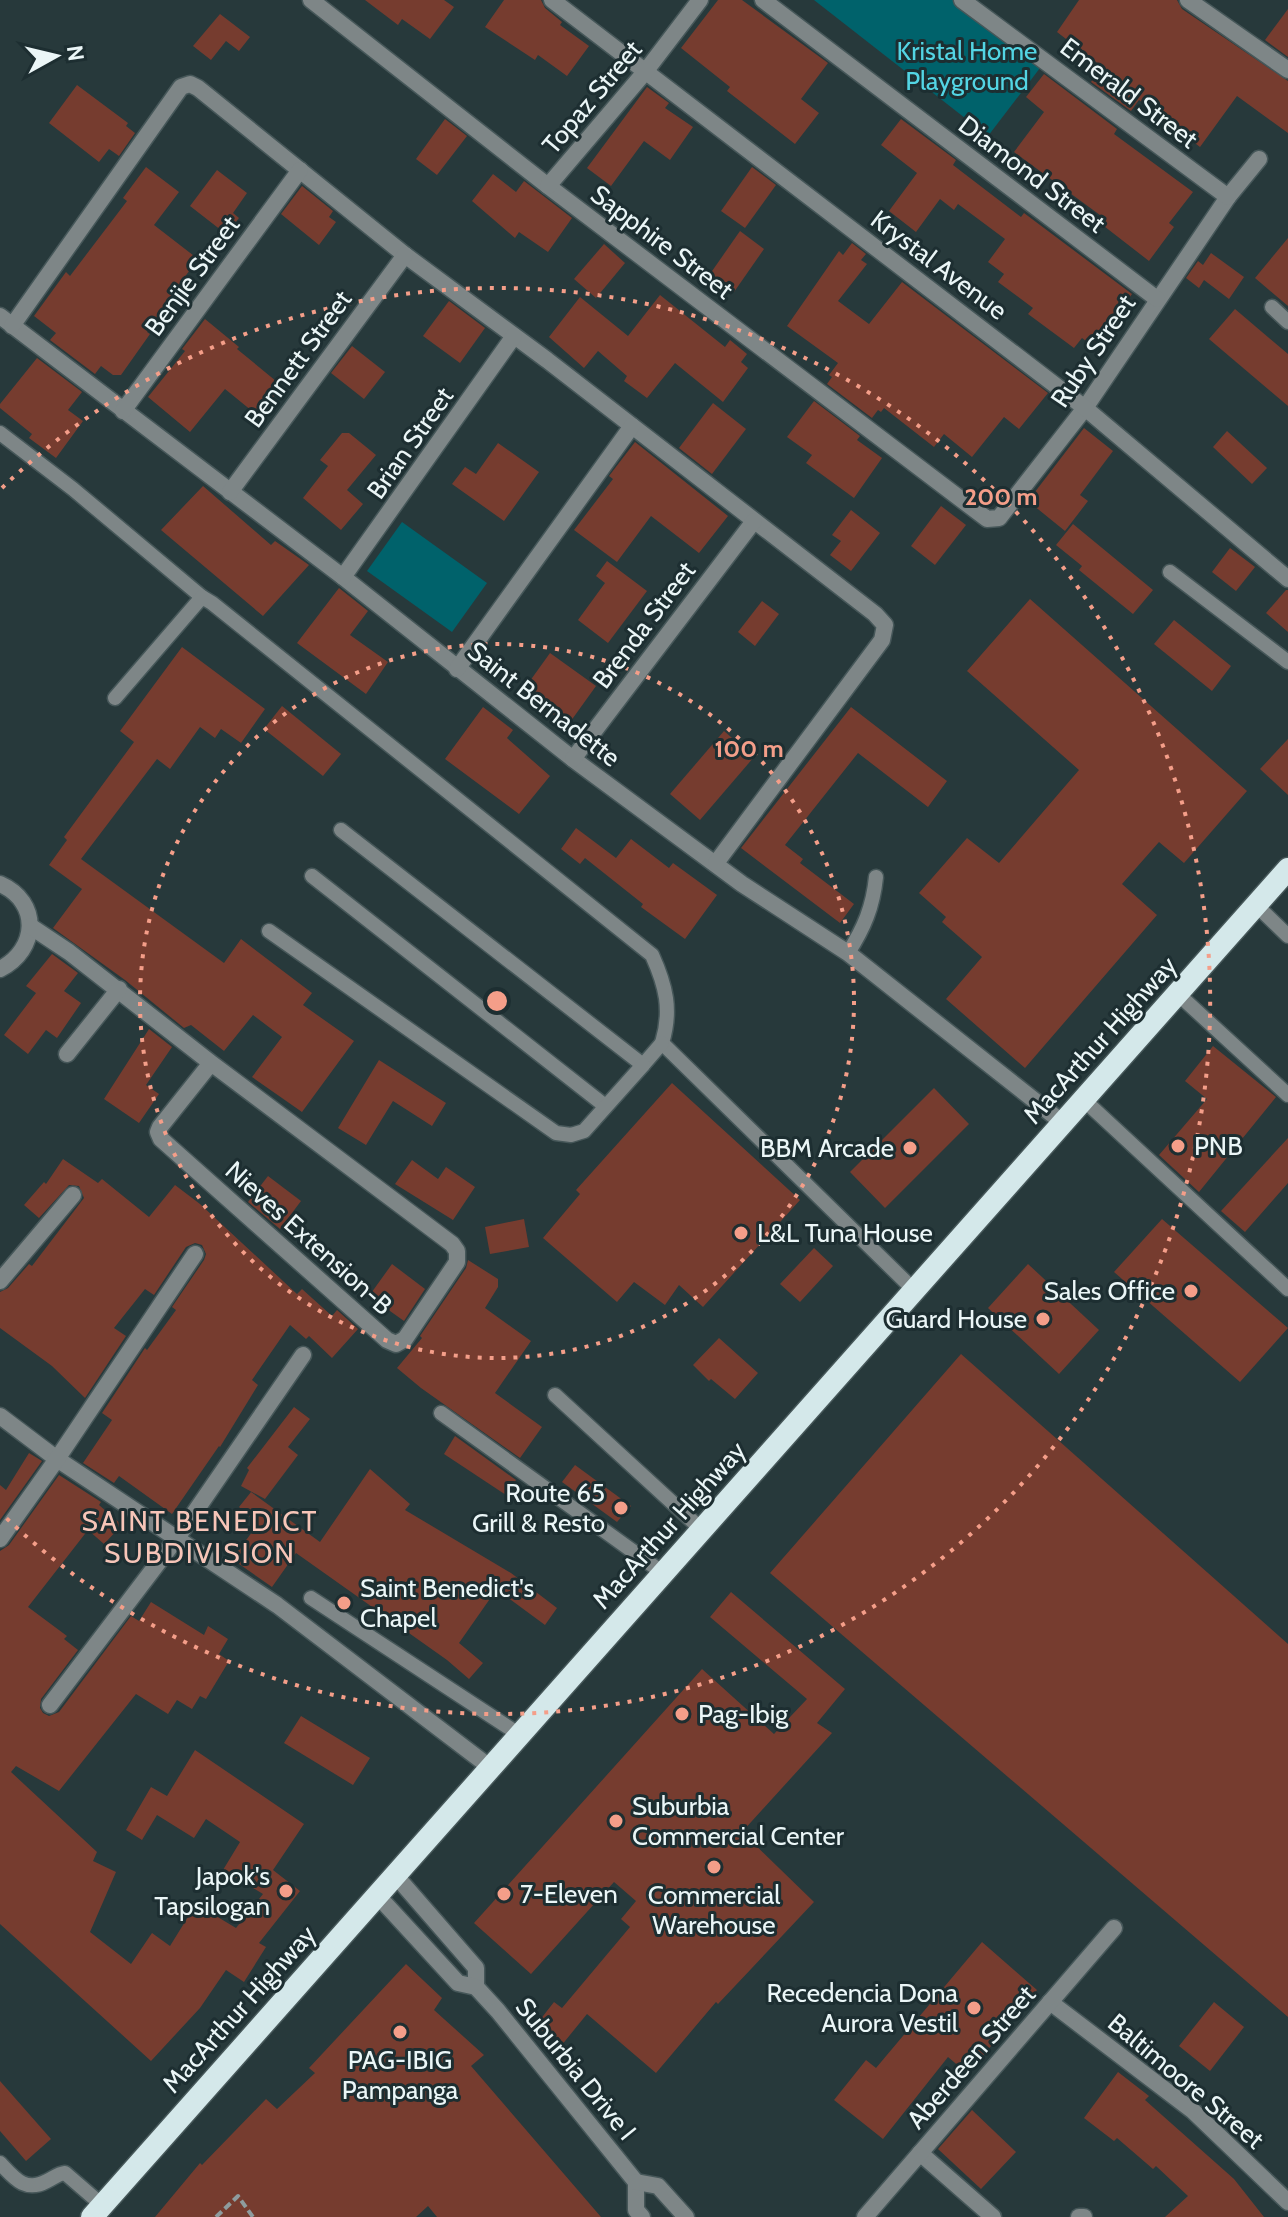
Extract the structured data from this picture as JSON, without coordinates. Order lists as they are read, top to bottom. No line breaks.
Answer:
{"streets":{"highway":["MacArthur Highway"],"street":["Emerald Street","Topaz Street","Diamond Street","Sapphire Street","Krystal Avenue","Benjie Street","Ruby Street","Bennett Street","Brian Street","Brenda Street","Saint Bernadette","Nieves Extension-B","Aberdeen Street","Suburbia Drive I","Baltimoore Street"]},"crossings":[["Emerald Street","Ruby Street"],["Topaz Street","Sapphire Street"],["Topaz Street","Krystal Avenue"],["Diamond Street","Ruby Street"],["Sapphire Street","Ruby Street"],["Krystal Avenue","Ruby Street"],["Benjie Street","Saint Bernadette"],["Bennett Street","Saint Bernadette"],["Brian Street","Saint Bernadette"],["Brenda Street","Saint Bernadette"],["Saint Bernadette","MacArthur Highway"],["MacArthur Highway","Suburbia Drive I"],["Aberdeen Street","Baltimoore Street"]],"districts":["SAINT BENEDICT SUBDIVISION"],"parks":["Kristal Home Playground"],"places":["PNB","BBM Arcade","L&L Tuna House","Sales Office","Guard House","Route 65 Grill & Resto","Saint Benedict's Chapel","Pag-Ibig","Suburbia Commercial Center","Commercial Warehouse","Japok's Tapsilogan","7-Eleven","Recedencia Dona Aurora Vestil","PAG-IBIG Pampanga"],"north":"right","rings":["200 m","100 m"]}
